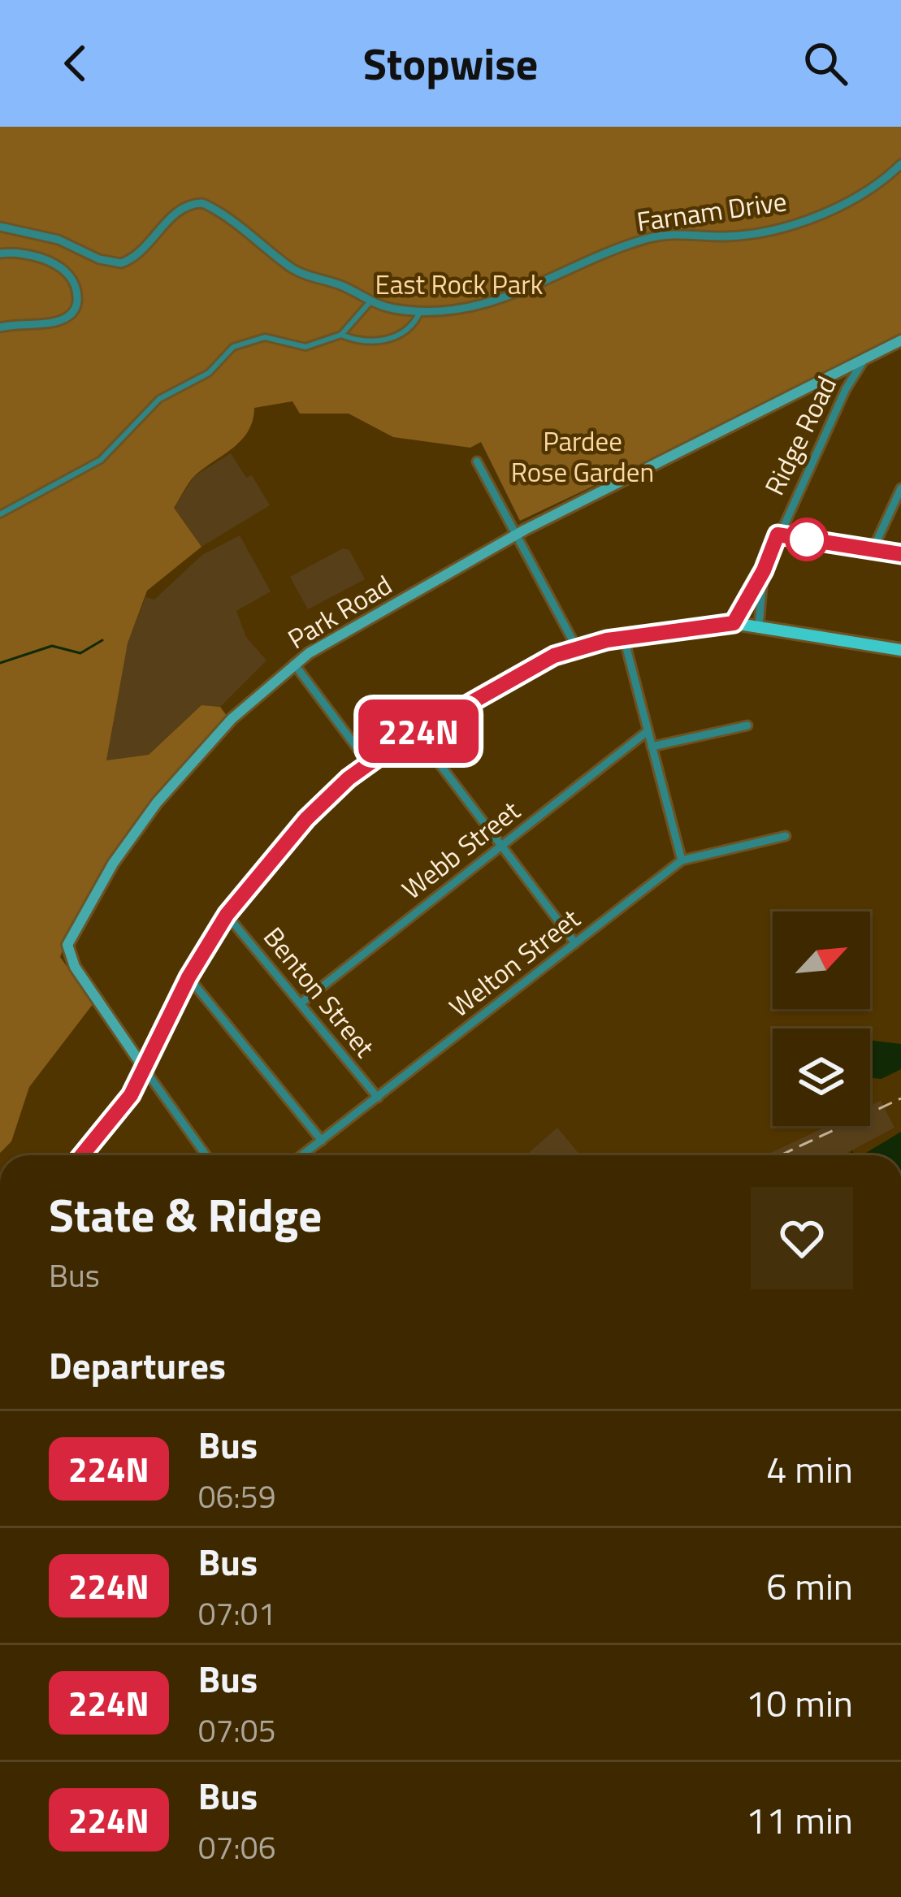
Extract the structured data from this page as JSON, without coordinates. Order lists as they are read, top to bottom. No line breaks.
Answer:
{"streets":{"main road":["Ridge Road","Park Road"],"street":["Farnam Drive","Webb Street","Welton Street","Benton Street"]},"crossings":[["Ridge Road","Park Road"],["Webb Street","Benton Street"],["Welton Street","Benton Street"]],"parks":["East Rock Park","Pardee Rose Garden"],"lines":["bus line 224N"],"north":"top right","page":{"header":"Stopwise","on_map":"224N","heading":[["State & Ridge","Bus"],"Departures"],"list":[{"mark":"224N","name":"Bus","note":"06:59","value":"4 min"},{"mark":"224N","name":"Bus","note":"07:01","value":"6 min"},{"mark":"224N","name":"Bus","note":"07:05","value":"10 min"},{"mark":"224N","name":"Bus","note":"07:06","value":"11 min"}]}}
